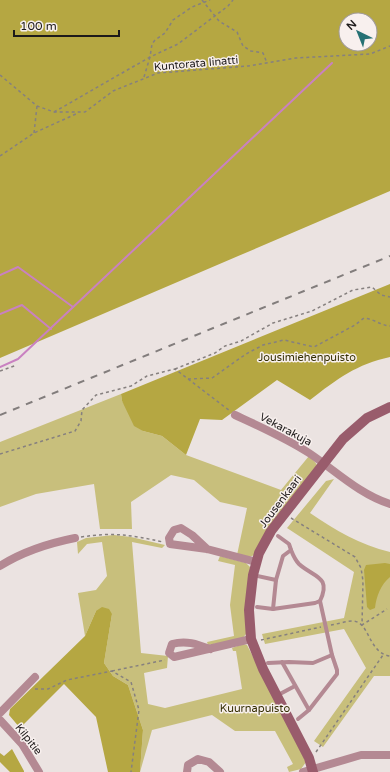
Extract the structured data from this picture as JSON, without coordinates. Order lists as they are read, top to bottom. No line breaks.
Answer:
{"streets":{"street":["Vekarakuja","Jousenkaari","Kilpitie"],"path":["Kuntorata Iinatti"]},"crossings":[["Vekarakuja","Jousenkaari"]],"parks":["Jousimiehenpuisto","Kuurnapuisto"],"scale_bar":"100 m","north":"top left"}
